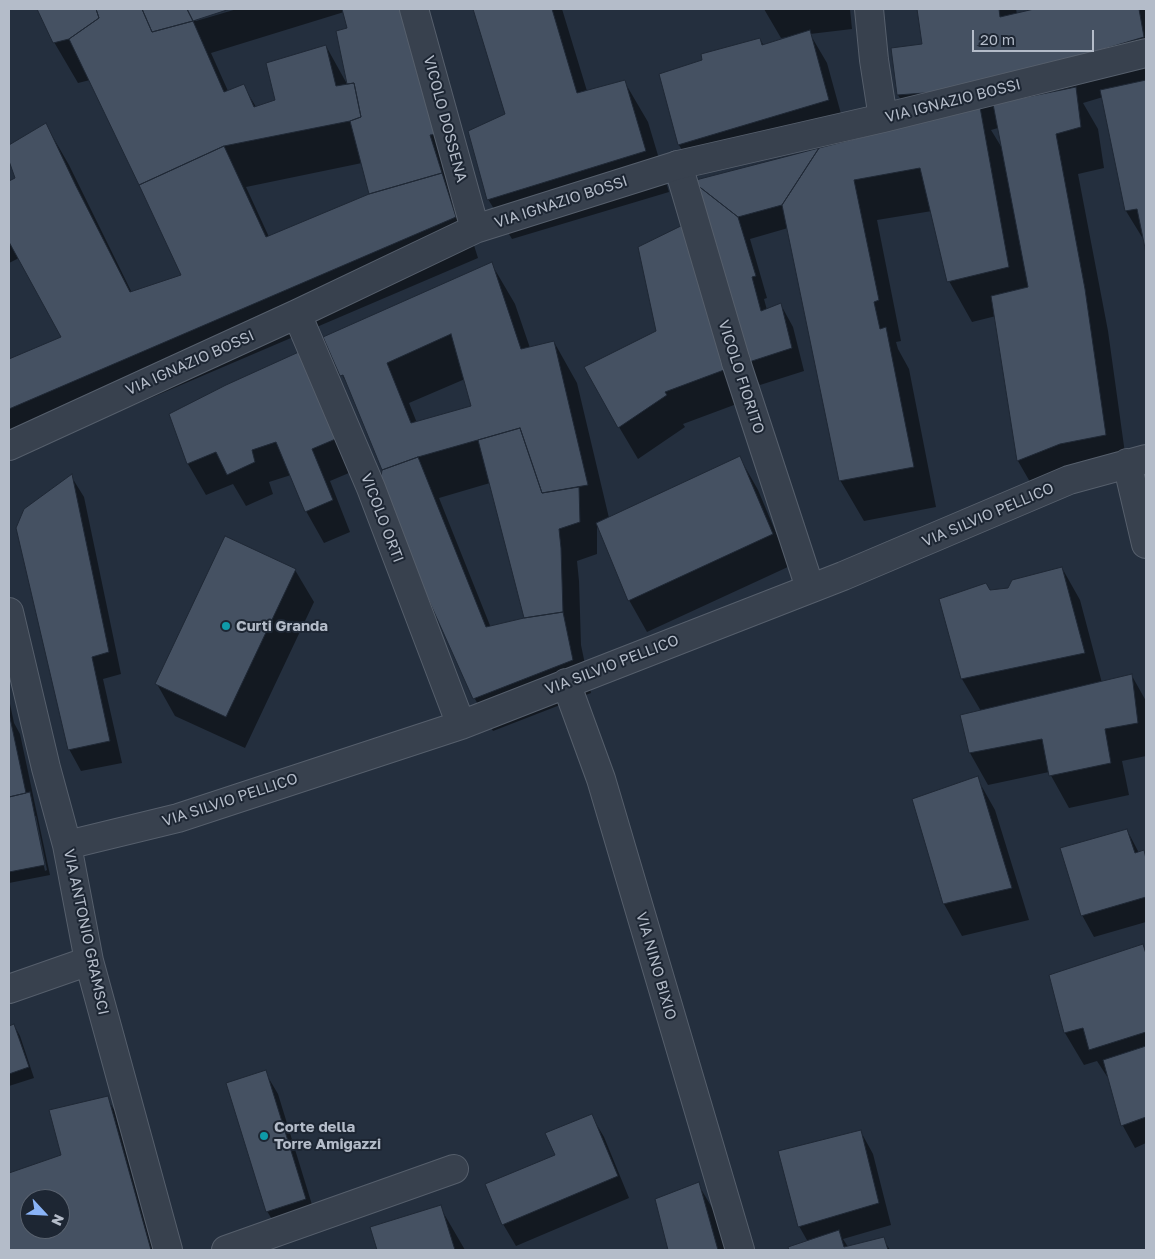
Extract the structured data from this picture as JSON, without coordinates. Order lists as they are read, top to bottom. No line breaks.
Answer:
{"streets":{"street":["VIA IGNAZIO BOSSI","VICOLO DOSSENA","VICOLO FIORITO","VIA SILVIO PELLICO","VICOLO ORTI","VIA ANTONIO GRAMSCI","VIA NINO BIXIO"]},"crossings":[["VIA IGNAZIO BOSSI","VICOLO DOSSENA"],["VIA IGNAZIO BOSSI","VICOLO FIORITO"],["VIA IGNAZIO BOSSI","VICOLO ORTI"],["VICOLO FIORITO","VIA SILVIO PELLICO"],["VIA SILVIO PELLICO","VICOLO ORTI"],["VIA SILVIO PELLICO","VIA ANTONIO GRAMSCI"],["VIA SILVIO PELLICO","VIA NINO BIXIO"]],"places":["Curti Granda","Corte della Torre Amigazzi"],"scale_bar":"20 m","north":"bottom right"}
